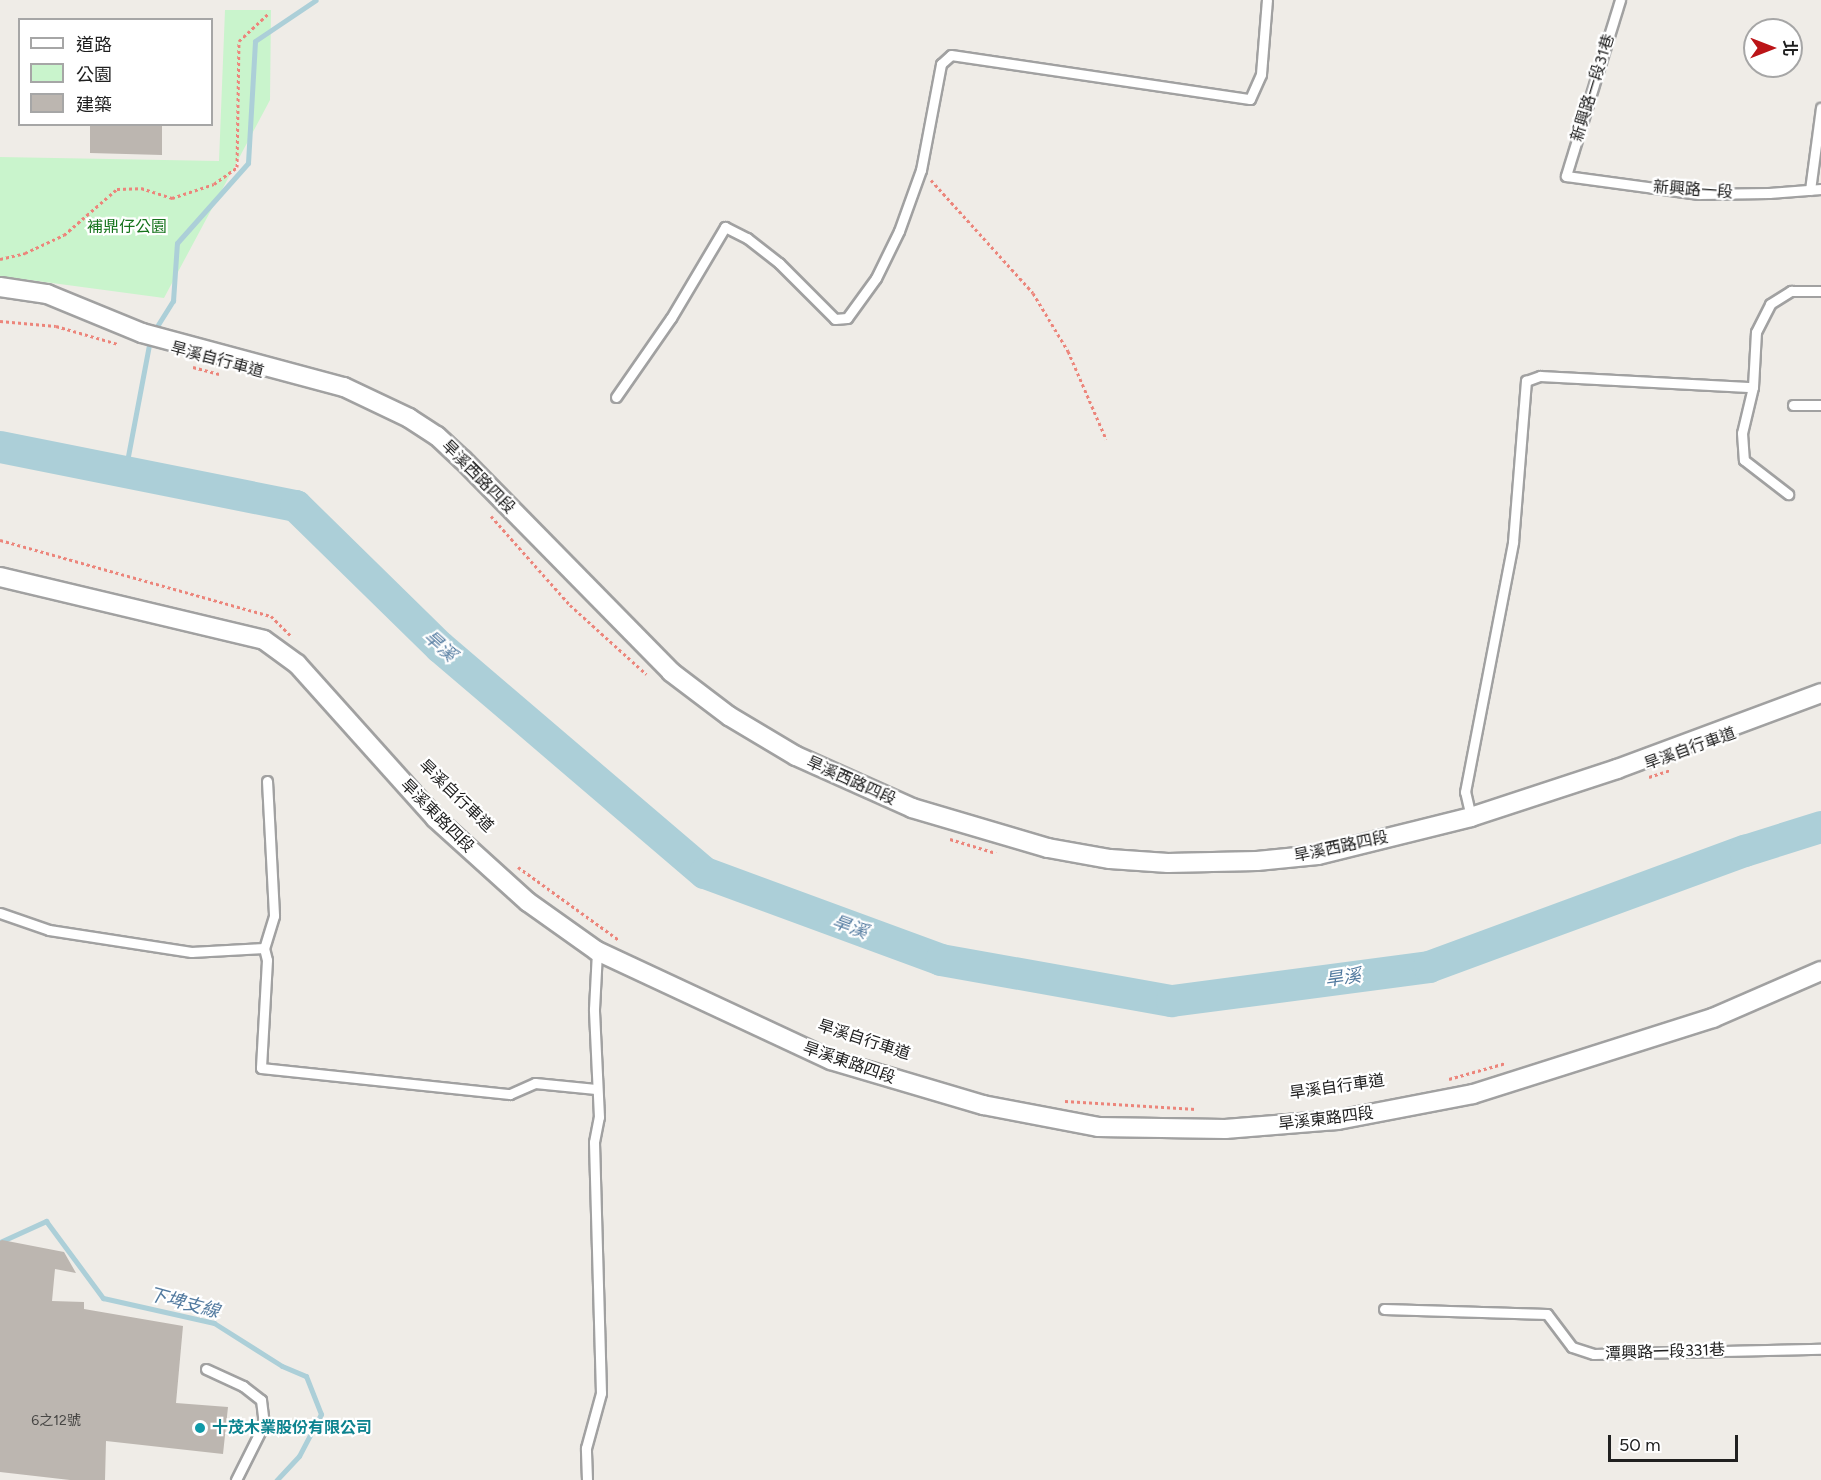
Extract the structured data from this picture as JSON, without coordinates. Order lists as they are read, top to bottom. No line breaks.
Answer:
{"streets":{"street":["旱溪西路四段","旱溪東路四段"],"lane":["新興路一段31巷","新興路一段","潭興路一段331巷"],"path":["旱溪自行車道"]},"crossings":[["新興路一段31巷","新興路一段"]],"water":["旱溪","下埤支線"],"parks":["補鼎仔公園"],"places":["十茂木業股份有限公司"],"house_numbers":["6之12號"],"legend":["道路","公園","建築"],"scale_bar":"50 m","north":"right"}
